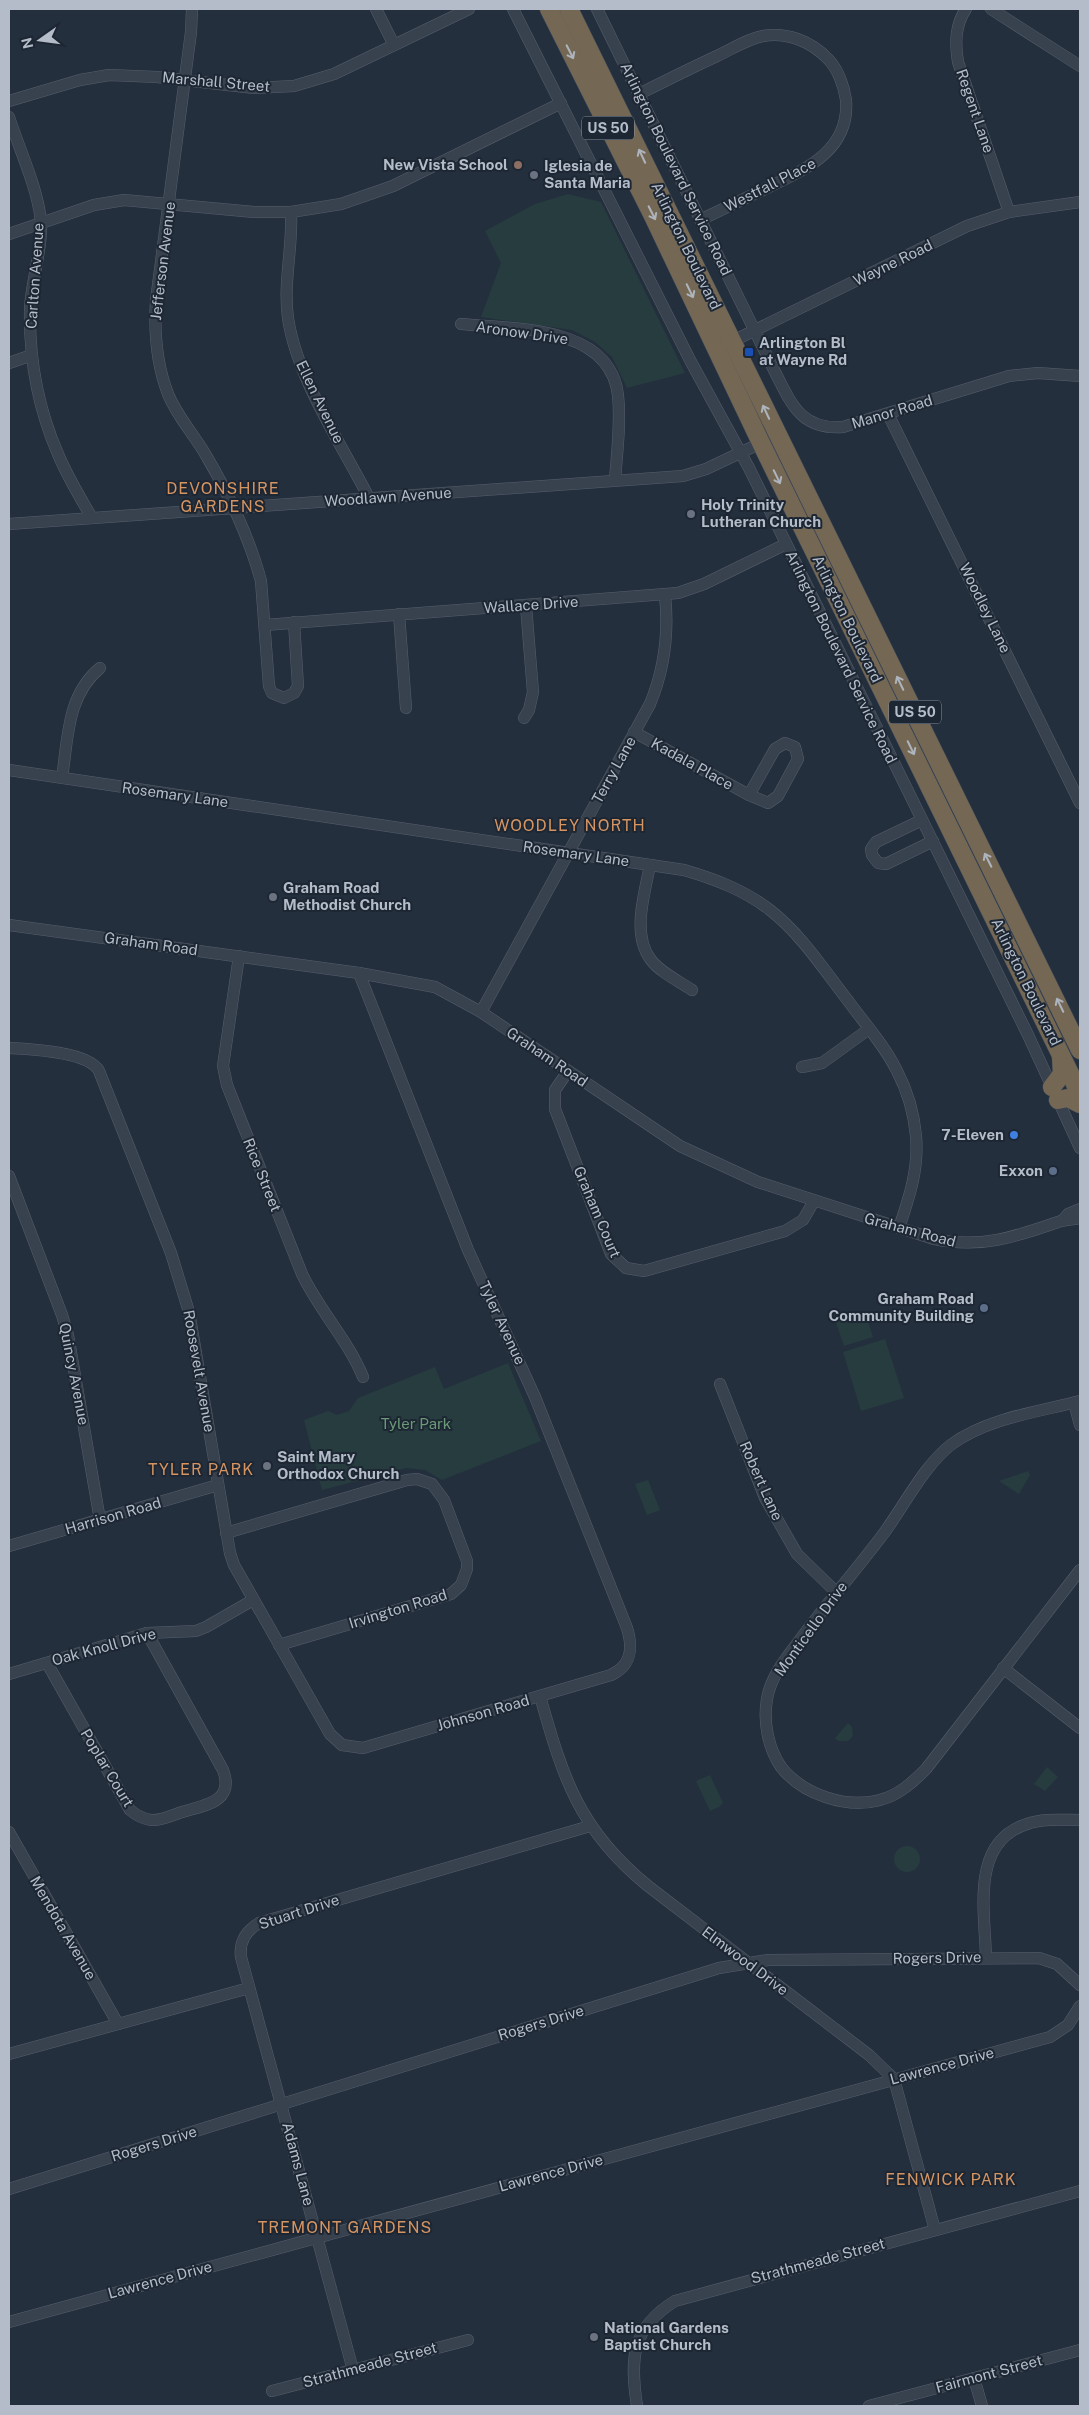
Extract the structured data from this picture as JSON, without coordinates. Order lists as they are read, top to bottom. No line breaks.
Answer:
{"streets":{"highway":["US 50","Arlington Boulevard"],"street":["Marshall Street","Regent Lane","Arlington Boulevard Service Road","Westfall Place","Jefferson Avenue","Wayne Road","Carlton Avenue","Aronow Drive","Ellen Avenue","Manor Road","Woodlawn Avenue","Wallace Drive","Woodley Lane","Kadala Place","Terry Lane","Rosemary Lane","Graham Road","Rice Street","Graham Court","Tyler Avenue","Roosevelt Avenue","Quincy Avenue","Robert Lane","Harrison Road","Irvington Road","Monticello Drive","Oak Knoll Drive","Johnson Road","Poplar Court","Stuart Drive","Mendota Avenue","Rogers Drive","Elmwood Drive","Lawrence Drive","Adams Lane","Strathmeade Street","Fairmont Street"]},"crossings":[["Marshall Street","Jefferson Avenue"],["Regent Lane","Wayne Road"],["Arlington Boulevard Service Road","Westfall Place"],["Arlington Boulevard Service Road","Wayne Road"],["Arlington Boulevard Service Road","Manor Road"],["Arlington Boulevard Service Road","Woodlawn Avenue"],["Arlington Boulevard Service Road","Wallace Drive"],["Arlington Boulevard","Wayne Road"],["Arlington Boulevard","Woodlawn Avenue"],["Jefferson Avenue","Woodlawn Avenue"],["Jefferson Avenue","Wallace Drive"],["Wayne Road","Manor Road"],["Carlton Avenue","Woodlawn Avenue"],["Aronow Drive","Woodlawn Avenue"],["Ellen Avenue","Woodlawn Avenue"],["Manor Road","Woodley Lane"],["Wallace Drive","Terry Lane"],["Kadala Place","Terry Lane"],["Terry Lane","Rosemary Lane"],["Terry Lane","Graham Road"],["Rosemary Lane","Graham Road"],["Graham Road","Rice Street"],["Graham Road","Graham Court"],["Graham Road","Tyler Avenue"],["Tyler Avenue","Johnson Road"],["Roosevelt Avenue","Harrison Road"],["Roosevelt Avenue","Irvington Road"],["Roosevelt Avenue","Oak Knoll Drive"],["Roosevelt Avenue","Johnson Road"],["Quincy Avenue","Harrison Road"],["Robert Lane","Monticello Drive"],["Oak Knoll Drive","Poplar Court"],["Johnson Road","Elmwood Drive"],["Stuart Drive","Elmwood Drive"],["Stuart Drive","Adams Lane"],["Rogers Drive","Elmwood Drive"],["Rogers Drive","Adams Lane"],["Elmwood Drive","Lawrence Drive"],["Lawrence Drive","Adams Lane"],["Adams Lane","Strathmeade Street"]],"districts":["DEVONSHIRE GARDENS","WOODLEY NORTH","TYLER PARK","FENWICK PARK","TREMONT GARDENS"],"parks":["Tyler Park"],"places":{"other":["New Vista School","Iglesia de Santa Maria","Holy Trinity Lutheran Church","Graham Road Methodist Church","7-Eleven","Exxon","Graham Road Community Building","Saint Mary Orthodox Church","National Gardens Baptist Church"],"transit":["Arlington Bl at Wayne Rd"]},"north":"left"}
